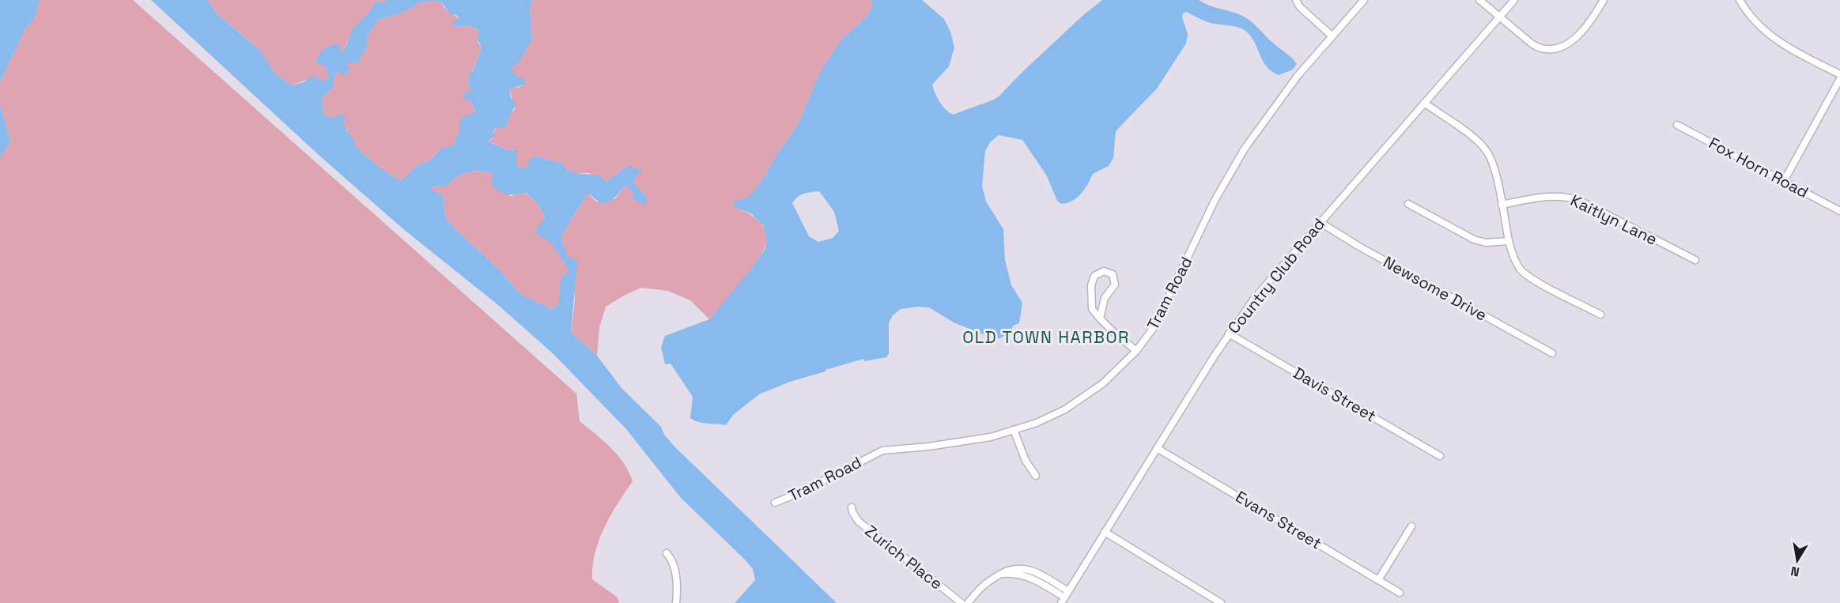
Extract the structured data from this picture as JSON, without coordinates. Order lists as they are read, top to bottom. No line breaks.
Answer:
{"streets":{"street":["Fox Horn Road","Kaitlyn Lane","Country Club Road","Newsome Drive","Tram Road","Davis Street","Evans Street","Zurich Place"]},"crossings":[["Country Club Road","Newsome Drive"],["Country Club Road","Davis Street"],["Country Club Road","Evans Street"]],"districts":["OLD TOWN HARBOR"],"north":"bottom"}
